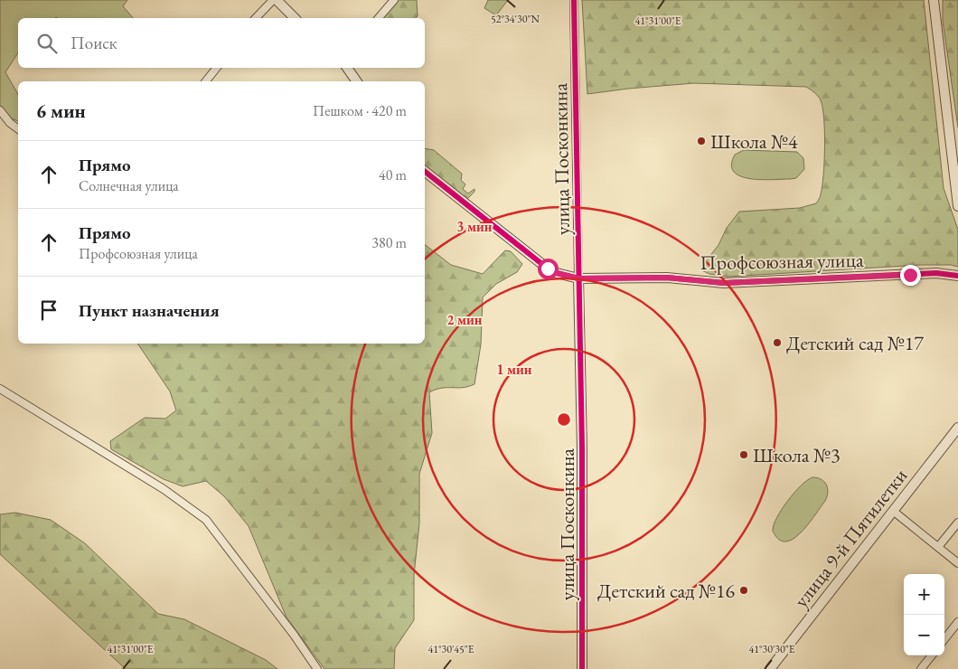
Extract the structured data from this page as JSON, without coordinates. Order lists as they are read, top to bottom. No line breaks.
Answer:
{"streets":{"street":["улица Посконкина","Профсоюзная улица","улица 9-й Пятилетки"]},"crossings":[["улица Посконкина","Профсоюзная улица"]],"places":["Школа №4","Детский сад №17","Школа №3","Детский сад №16"],"page":{"search":"Поиск","heading":["6 мин","Пешком · 420 m"],"list":[["Прямо","Солнечная улица","40 m"],["Прямо","Профсоюзная улица","380 m"],"Пункт назначения"],"map_buttons":["+","−"]},"coordinates":["52°34'30\"N","41°31'00\"E","41°30'45\"E","41°30'30\"E"],"rings":["3 мин","2 мин","1 мин"]}
